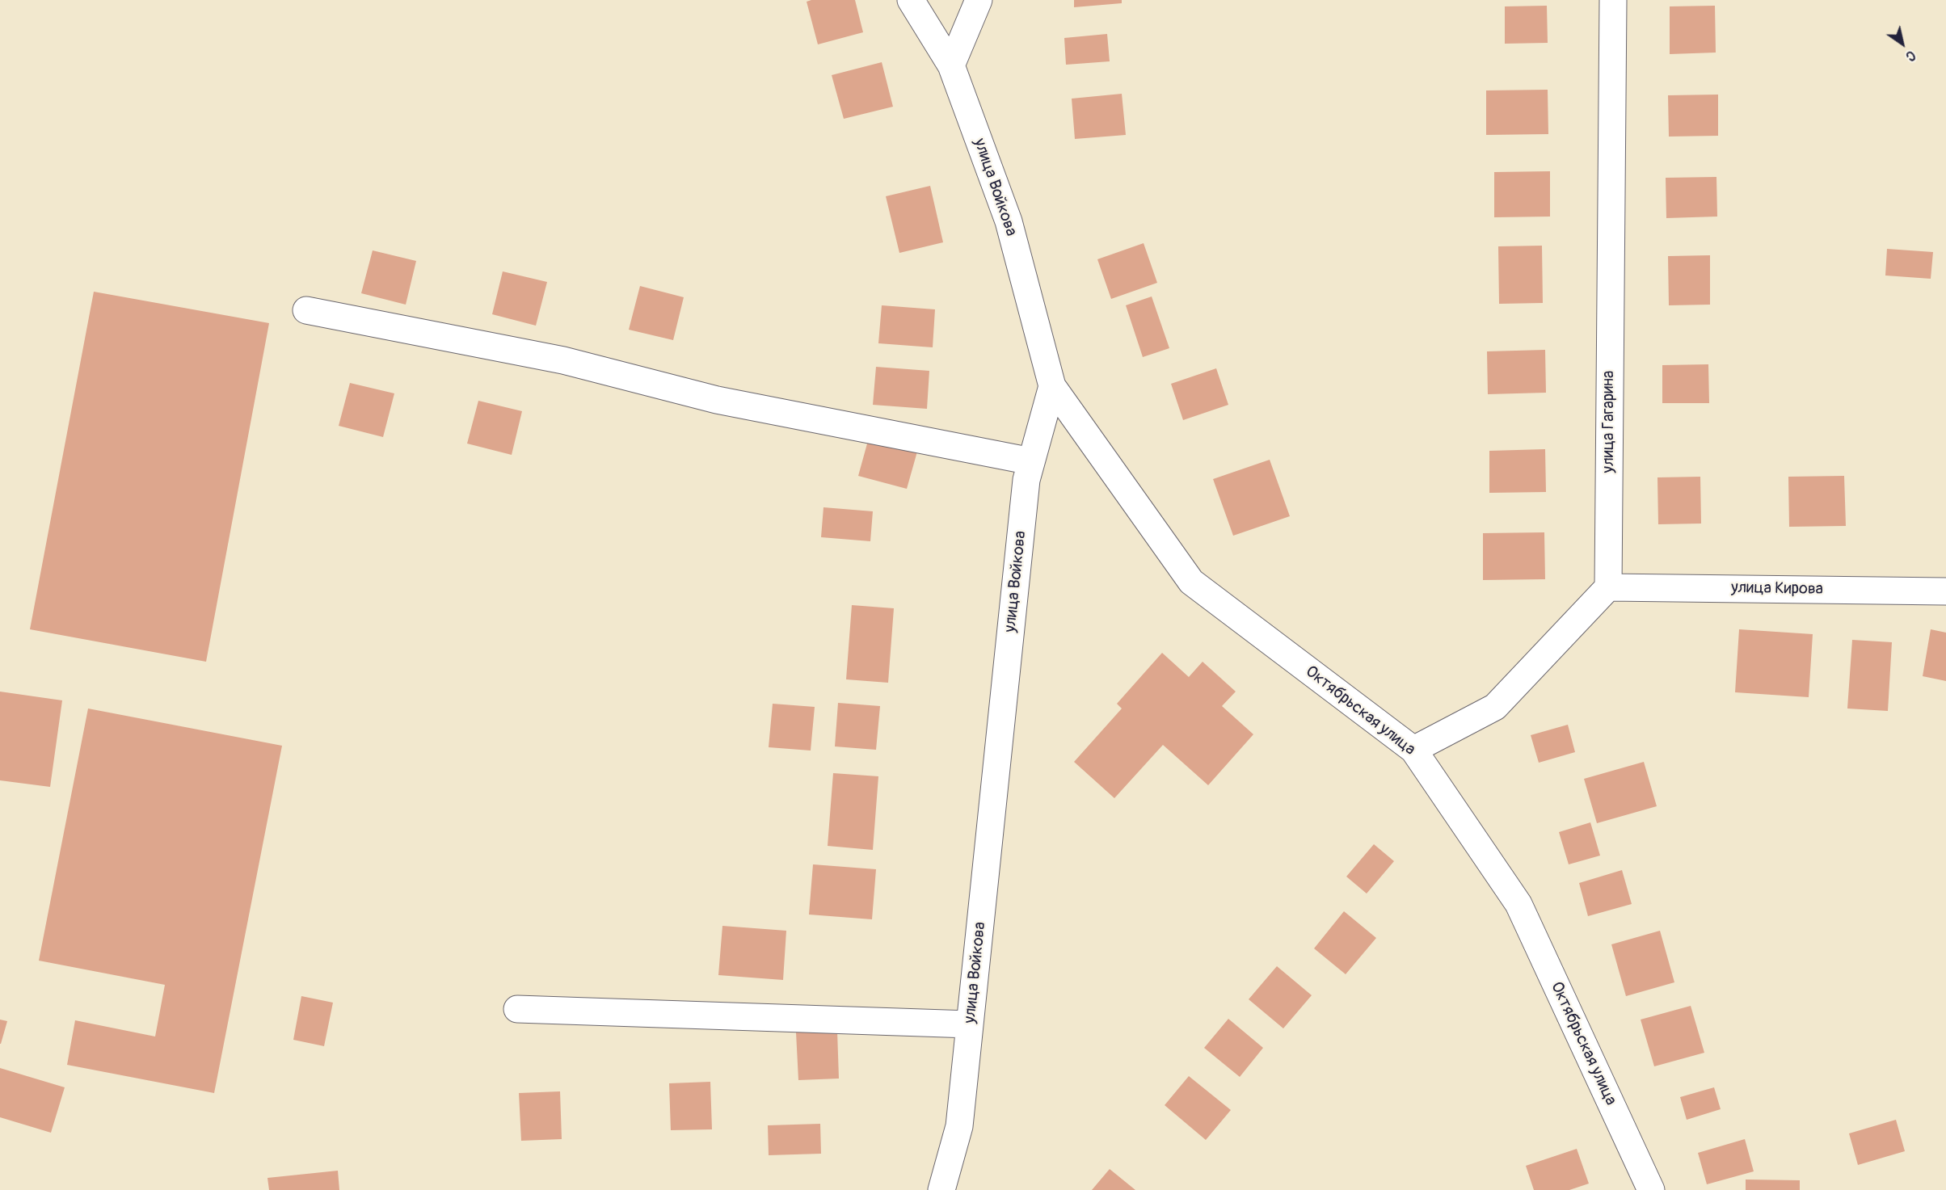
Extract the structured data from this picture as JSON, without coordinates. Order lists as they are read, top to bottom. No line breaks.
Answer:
{"streets":{"street":["улица Войкова","улица Гагарина","улица Кирова","Октябрьская улица"]},"crossings":[["улица Войкова","Октябрьская улица"],["улица Гагарина","улица Кирова"]],"north":"bottom right"}
